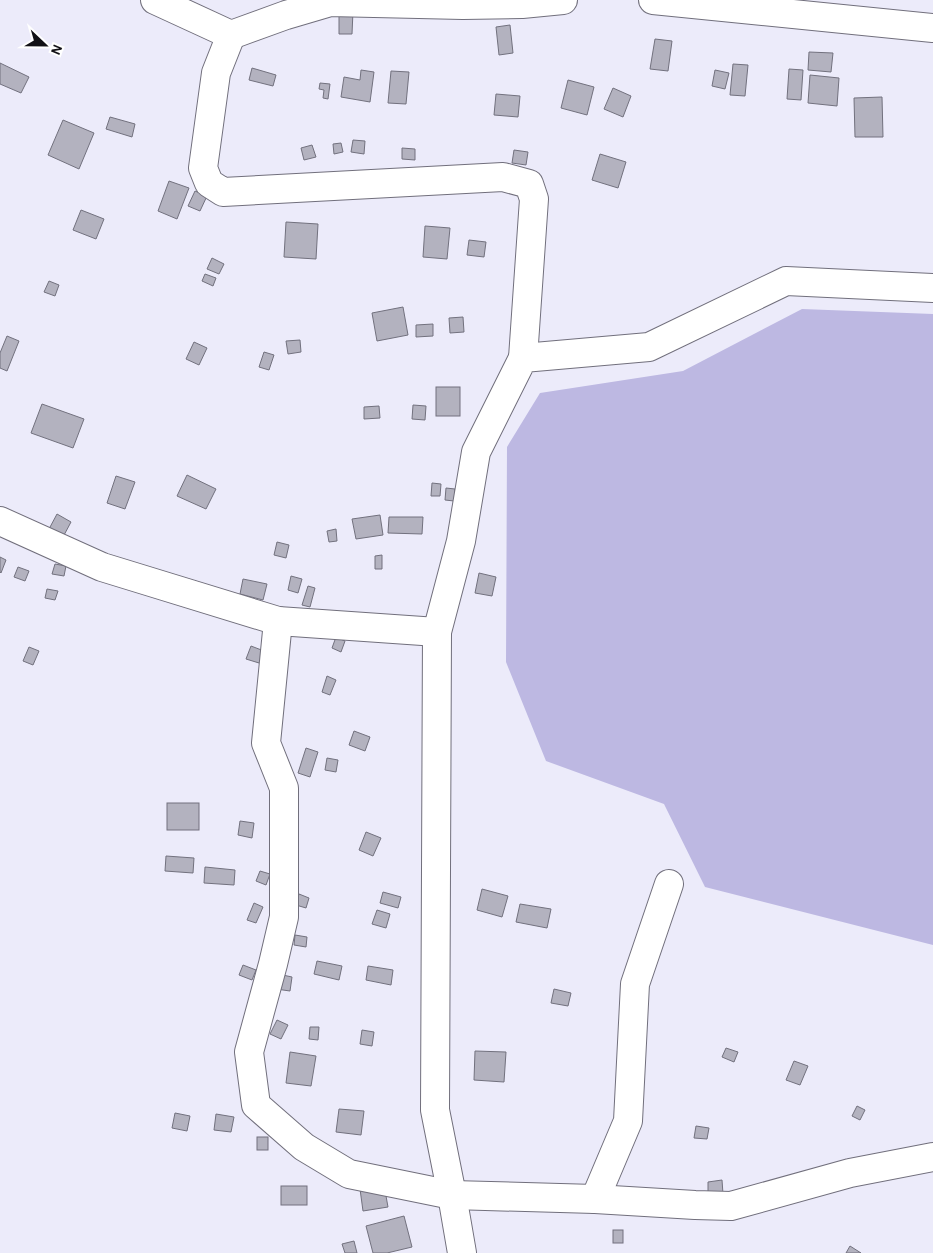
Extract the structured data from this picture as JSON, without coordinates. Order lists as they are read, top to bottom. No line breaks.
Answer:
{"north":"right"}
